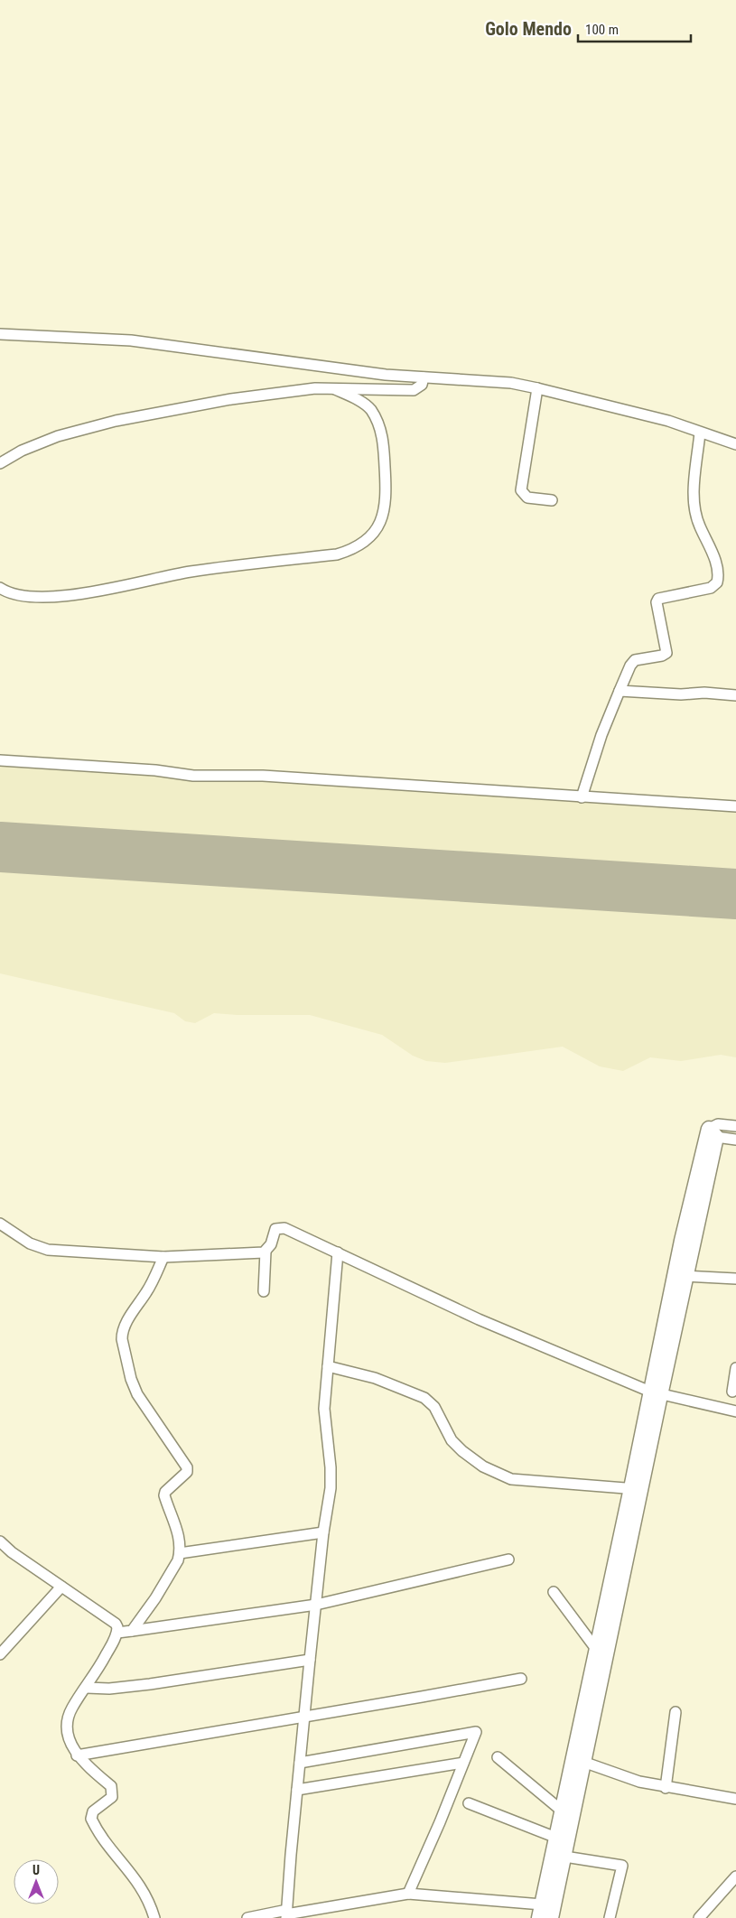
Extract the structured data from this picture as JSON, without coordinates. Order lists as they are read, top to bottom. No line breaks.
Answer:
{"districts":["Golo Mendo"],"scale_bar":"100 m","north":"top"}
